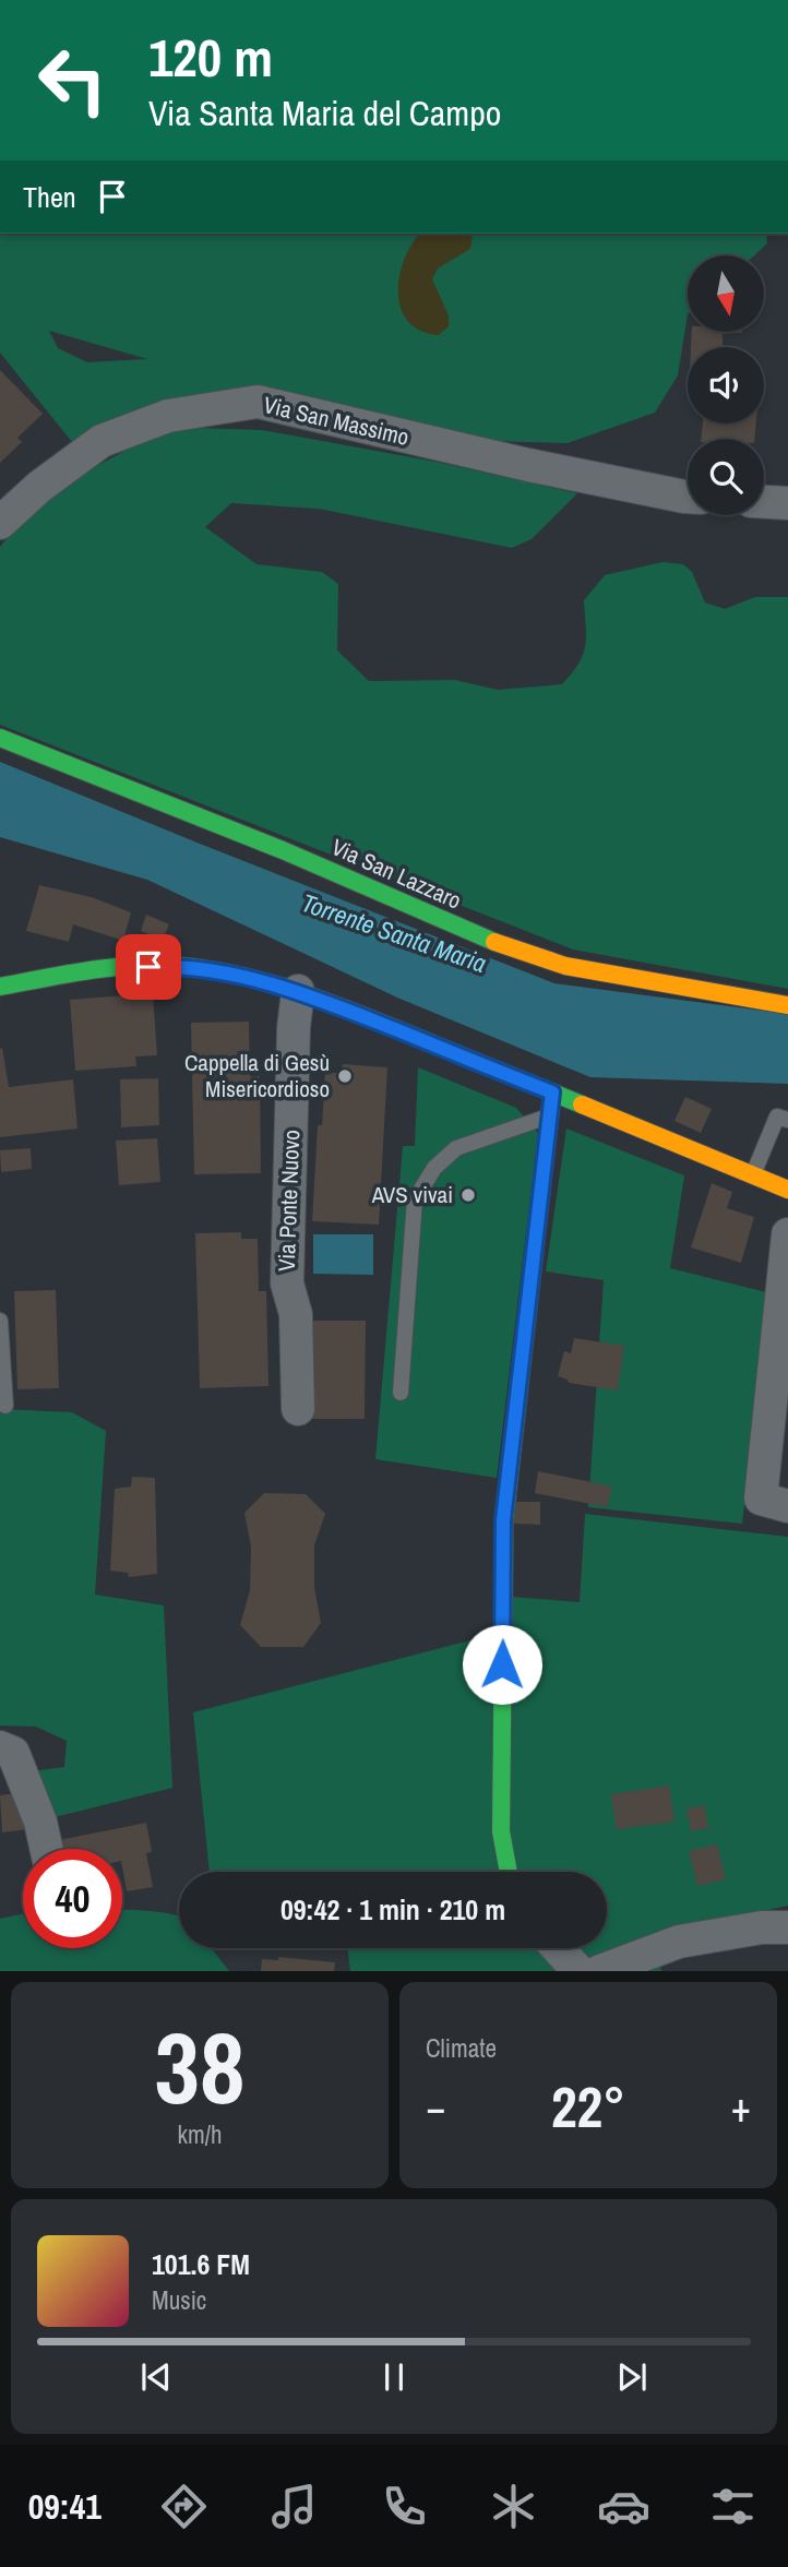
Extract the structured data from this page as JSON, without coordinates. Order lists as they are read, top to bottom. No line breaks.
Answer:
{"streets":{"street":["Via San Massimo","Via San Lazzaro","Via Ponte Nuovo"]},"water":["Torrente Santa Maria"],"places":["Cappella di Gesù Misericordioso","AVS vivai"],"north":"bottom","page":{"turn":["120 m","Via Santa Maria del Campo"],"then":"Then","limit":"40","trip":"09:42 · 1 min · 210 m","tile":[["38","km/h"],"Climate"],"heat":["−","22°","+"],"song":["101.6 FM","Music"],"tabs":"09:41"}}
